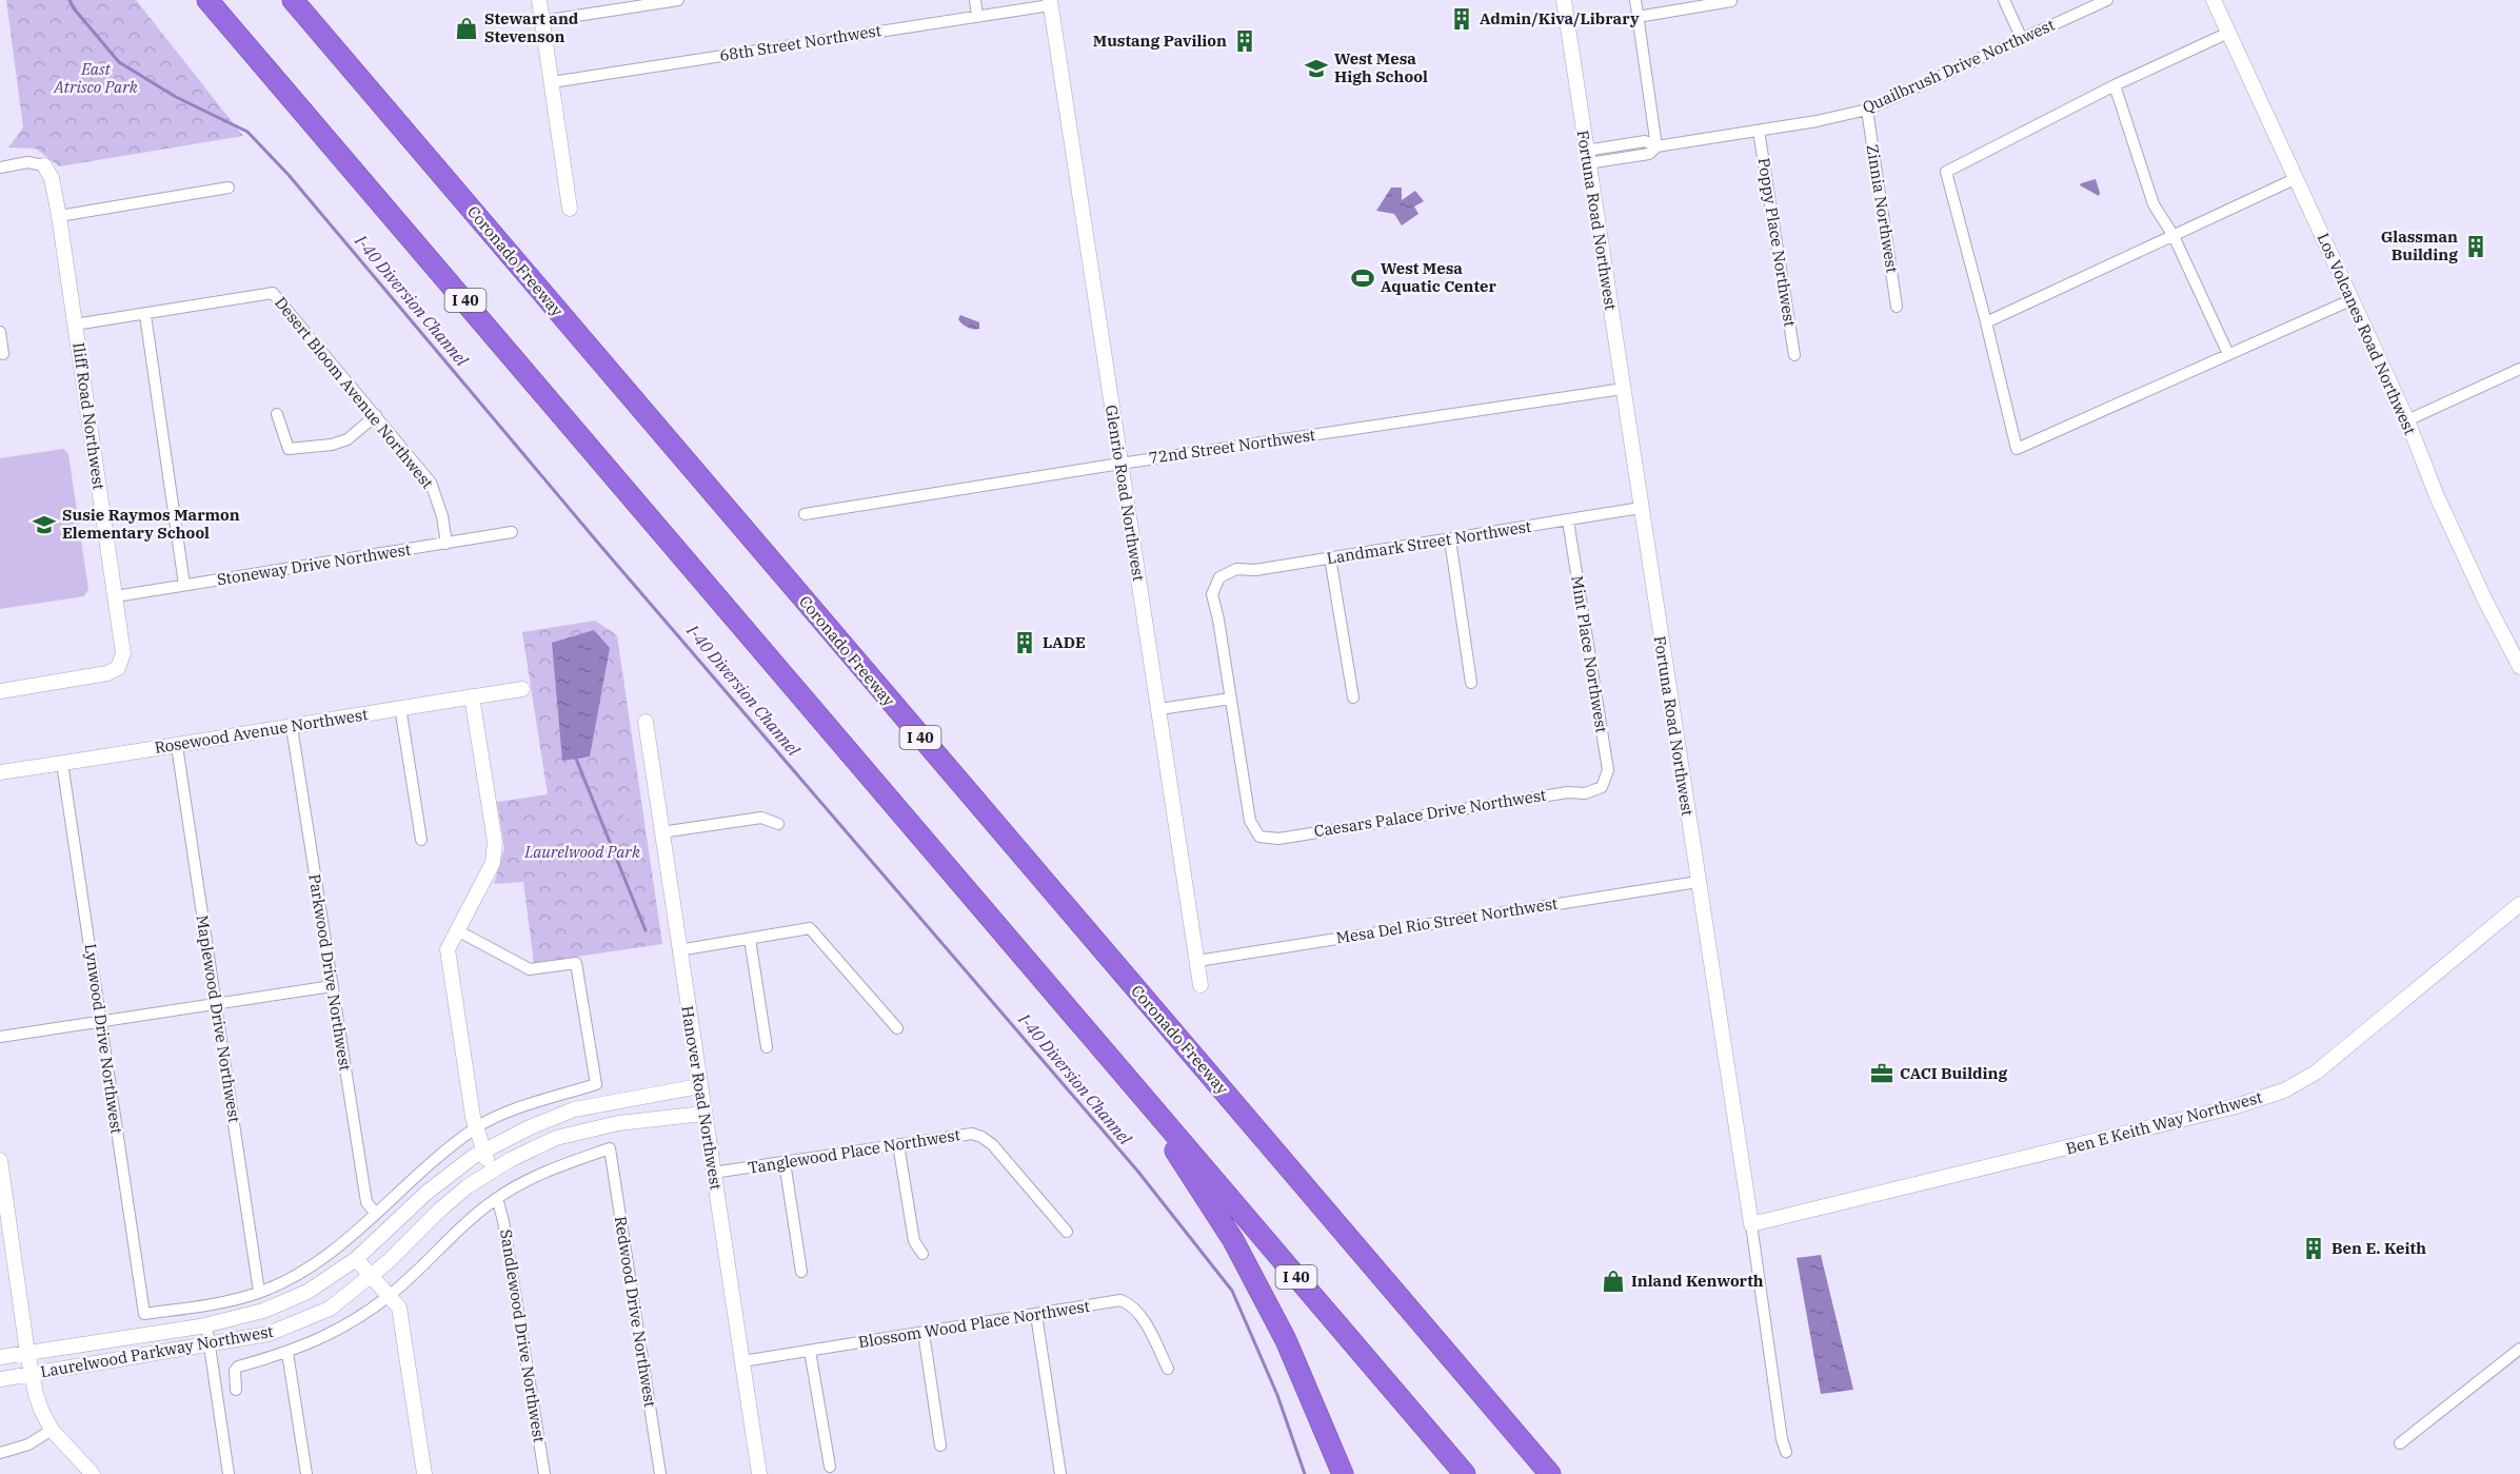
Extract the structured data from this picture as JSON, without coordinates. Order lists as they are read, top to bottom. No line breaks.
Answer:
{"streets":{"highway":["Coronado Freeway","I 40"],"street":["68th Street Northwest","Quailbrush Drive Northwest","Zinnia Northwest","Fortuna Road Northwest","Poppy Place Northwest","Los Volcanes Road Northwest","Desert Bloom Avenue Northwest","Iliff Road Northwest","72nd Street Northwest","Glenrio Road Northwest","Landmark Street Northwest","Stoneway Drive Northwest","Mint Place Northwest","Rosewood Avenue Northwest","Caesars Palace Drive Northwest","Mesa Del Rio Street Northwest","Parkwood Drive Northwest","Maplewood Drive Northwest","Lynwood Drive Northwest","Hanover Road Northwest","Ben E Keith Way Northwest","Tanglewood Place Northwest","Redwood Drive Northwest","Blossom Wood Place Northwest","Sandlewood Drive Northwest","Laurelwood Parkway Northwest"]},"crossings":[["68th Street Northwest","Glenrio Road Northwest"],["Quailbrush Drive Northwest","Zinnia Northwest"],["Quailbrush Drive Northwest","Fortuna Road Northwest"],["Quailbrush Drive Northwest","Poppy Place Northwest"],["Fortuna Road Northwest","72nd Street Northwest"],["Fortuna Road Northwest","Landmark Street Northwest"],["Fortuna Road Northwest","Mesa Del Rio Street Northwest"],["Fortuna Road Northwest","Ben E Keith Way Northwest"],["Desert Bloom Avenue Northwest","Stoneway Drive Northwest"],["Iliff Road Northwest","Stoneway Drive Northwest"],["72nd Street Northwest","Glenrio Road Northwest"],["Glenrio Road Northwest","Mesa Del Rio Street Northwest"],["Landmark Street Northwest","Mint Place Northwest"],["Landmark Street Northwest","Caesars Palace Drive Northwest"],["Mint Place Northwest","Caesars Palace Drive Northwest"],["Rosewood Avenue Northwest","Parkwood Drive Northwest"],["Rosewood Avenue Northwest","Maplewood Drive Northwest"],["Rosewood Avenue Northwest","Lynwood Drive Northwest"],["Maplewood Drive Northwest","Lynwood Drive Northwest"],["Hanover Road Northwest","Tanglewood Place Northwest"],["Hanover Road Northwest","Blossom Wood Place Northwest"],["Hanover Road Northwest","Laurelwood Parkway Northwest"],["Redwood Drive Northwest","Sandlewood Drive Northwest"]],"water":["I-40 Diversion Channel"],"parks":["East Atrisco Park","Laurelwood Park"],"places":{"building":["Admin/Kiva/Library","Mustang Pavilion","Glassman Building","LADE","Ben E. Keith"],"shop":["Stewart and Stevenson","Inland Kenworth"],"school or university":["West Mesa High School","Susie Raymos Marmon Elementary School"],"sports":["West Mesa Aquatic Center"],"office":["CACI Building"]}}
